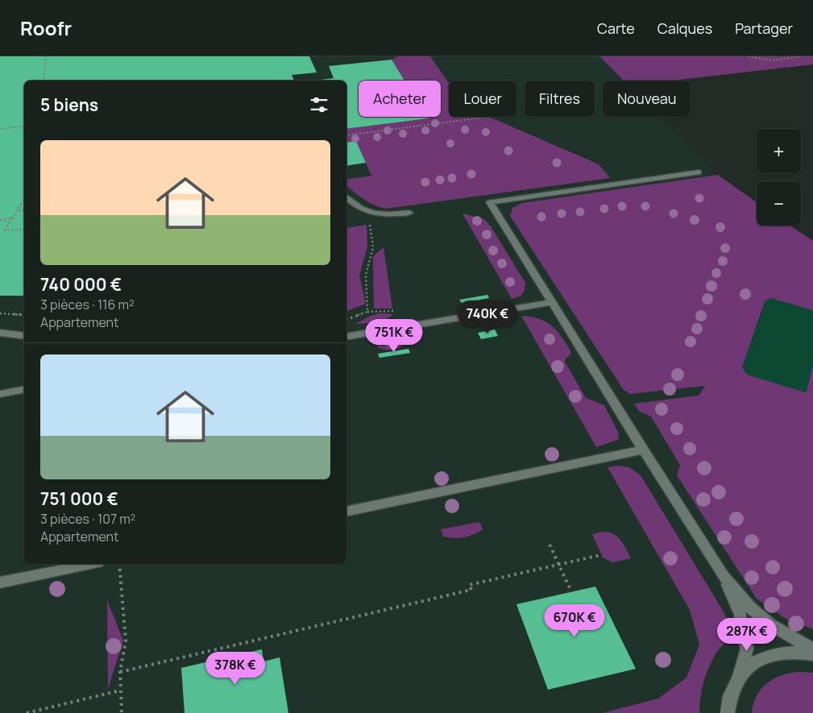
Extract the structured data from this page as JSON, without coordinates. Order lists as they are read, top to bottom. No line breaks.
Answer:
{"page":{"header":"Roofr","nav":["Carte","Calques","Partager"],"chip":["Acheter","Louer","Filtres","Nouveau"],"heading":"5 biens","map_buttons":["+","−"],"list":[{"name":"740 000 €","note":"3 pièces · 116 m² · Appartement"},{"name":"751 000 €","note":"3 pièces · 107 m² · Appartement"}],"price":["740K €","751K €","670K €","287K €","378K €"]}}
